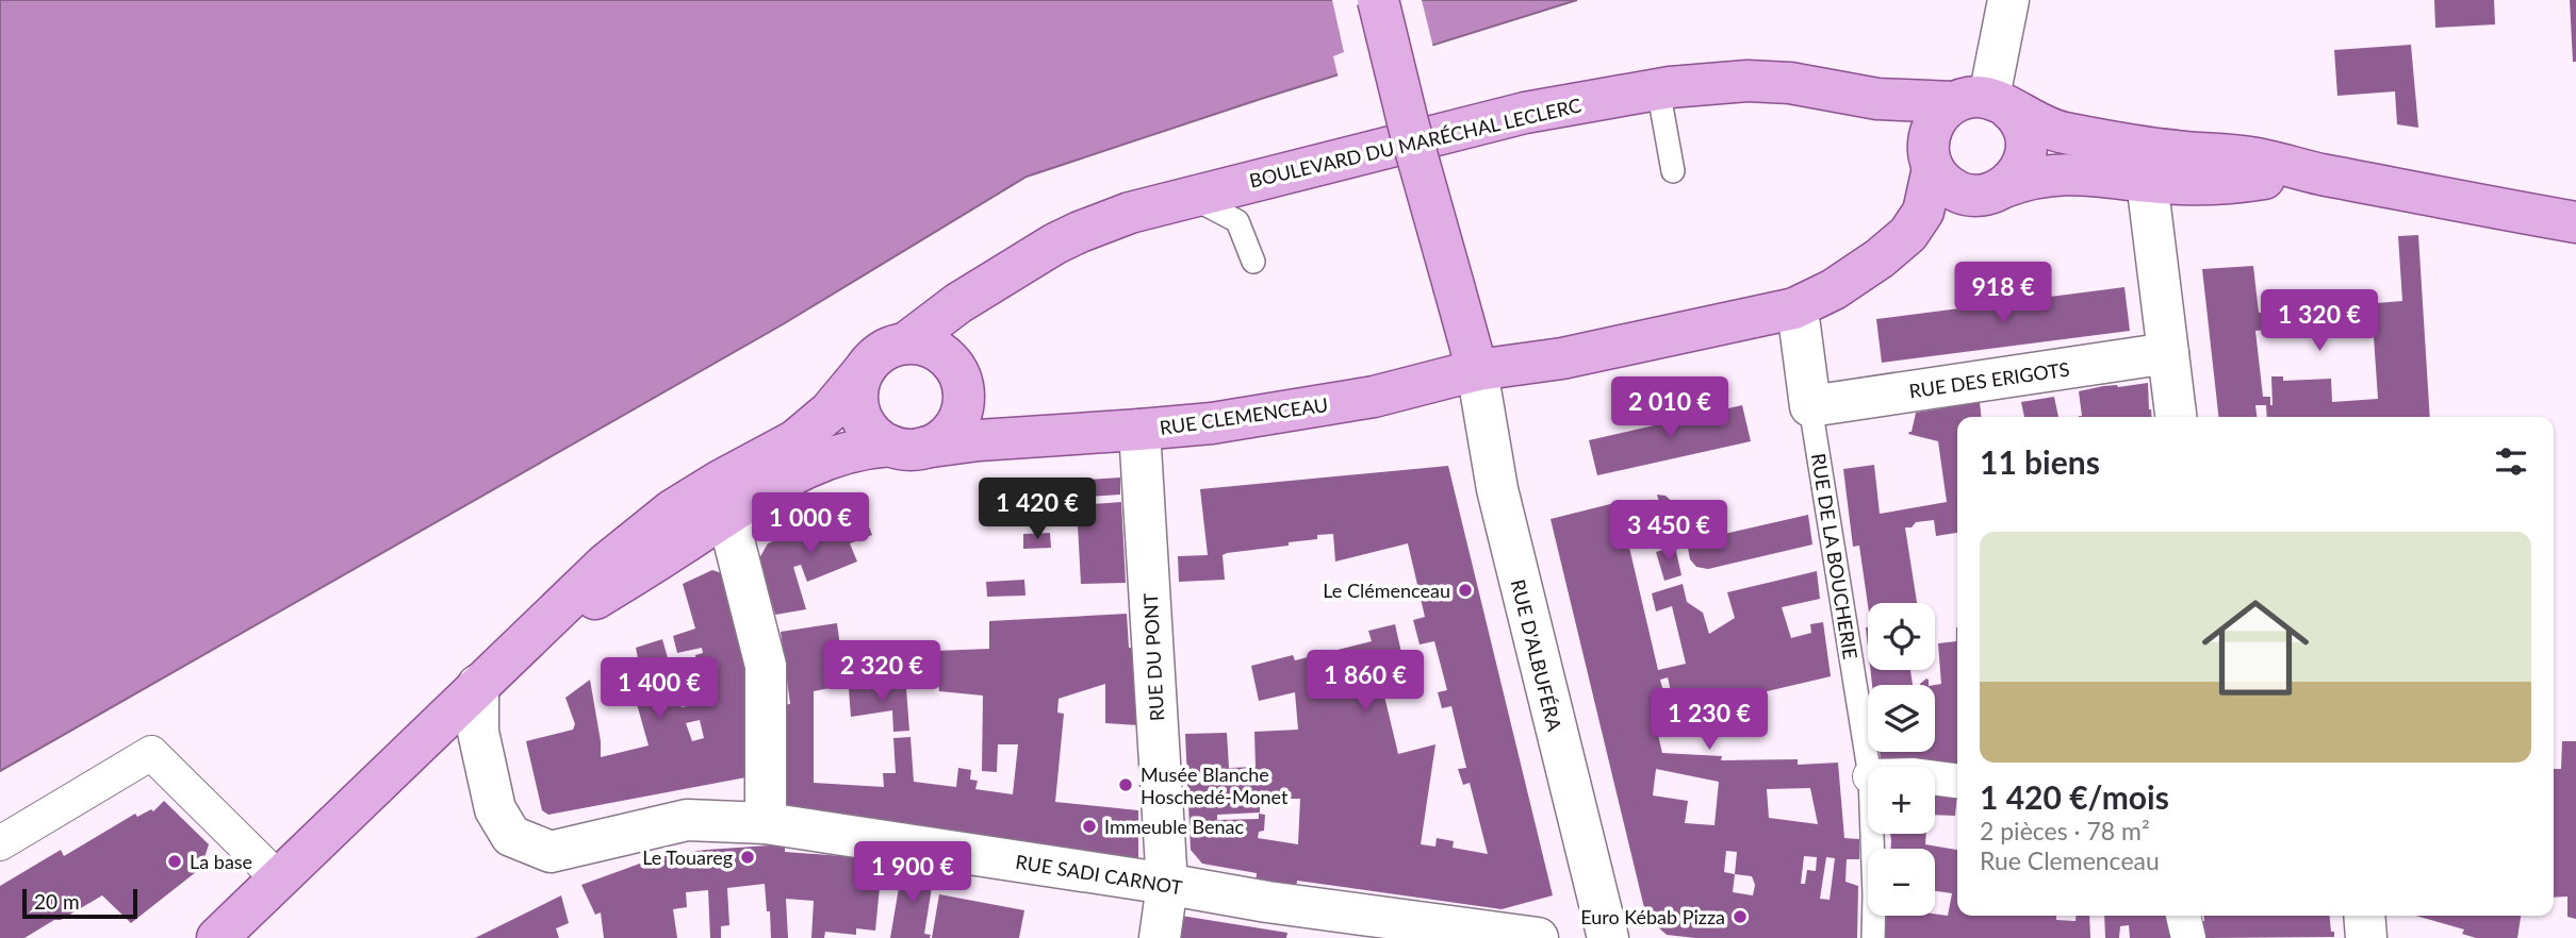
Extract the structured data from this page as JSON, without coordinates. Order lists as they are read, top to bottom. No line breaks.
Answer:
{"streets":{"main road":["BOULEVARD DU MARÉCHAL LECLERC","RUE CLEMENCEAU"],"street":["RUE DES ERIGOTS","RUE DE LA BOUCHERIE","RUE D'ALBUFÉRA","RUE DU PONT","RUE SADI CARNOT"]},"crossings":[["BOULEVARD DU MARÉCHAL LECLERC","RUE CLEMENCEAU"],["RUE DES ERIGOTS","RUE DE LA BOUCHERIE"],["RUE CLEMENCEAU","RUE DE LA BOUCHERIE"],["RUE CLEMENCEAU","RUE D'ALBUFÉRA"],["RUE CLEMENCEAU","RUE DU PONT"],["RUE DU PONT","RUE SADI CARNOT"]],"places":["Le Clémenceau","Musée Blanche Hoschedé-Monet","Immeuble Benac","Le Touareg","La base","Euro Kébab Pizza"],"scale_bar":"20 m","page":{"price":["918 €","1 320 €","2 010 €","1 420 €","1 000 €","3 450 €","2 320 €","1 860 €","1 400 €","1 230 €","1 900 €"],"heading":"11 biens","list":[{"name":"1 420 €/mois","note":"2 pièces · 78 m² · Rue Clemenceau"}],"map_buttons":["+","−"],"scale":"20 m"}}
